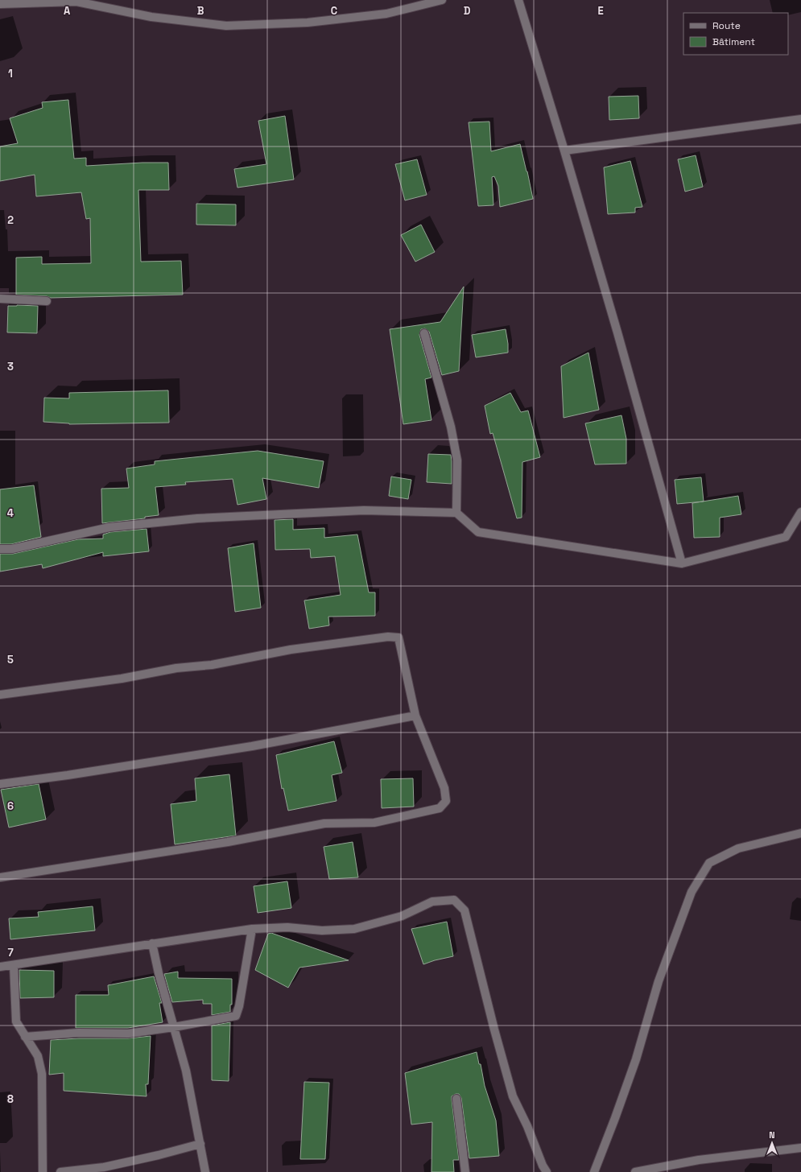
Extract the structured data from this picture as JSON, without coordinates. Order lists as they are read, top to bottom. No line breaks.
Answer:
{"legend":["Route","Bâtiment"],"north":"top","grid":{"columns":["A","B","C","D","E"],"rows":["1","2","3","4","5","6","7","8"]}}
